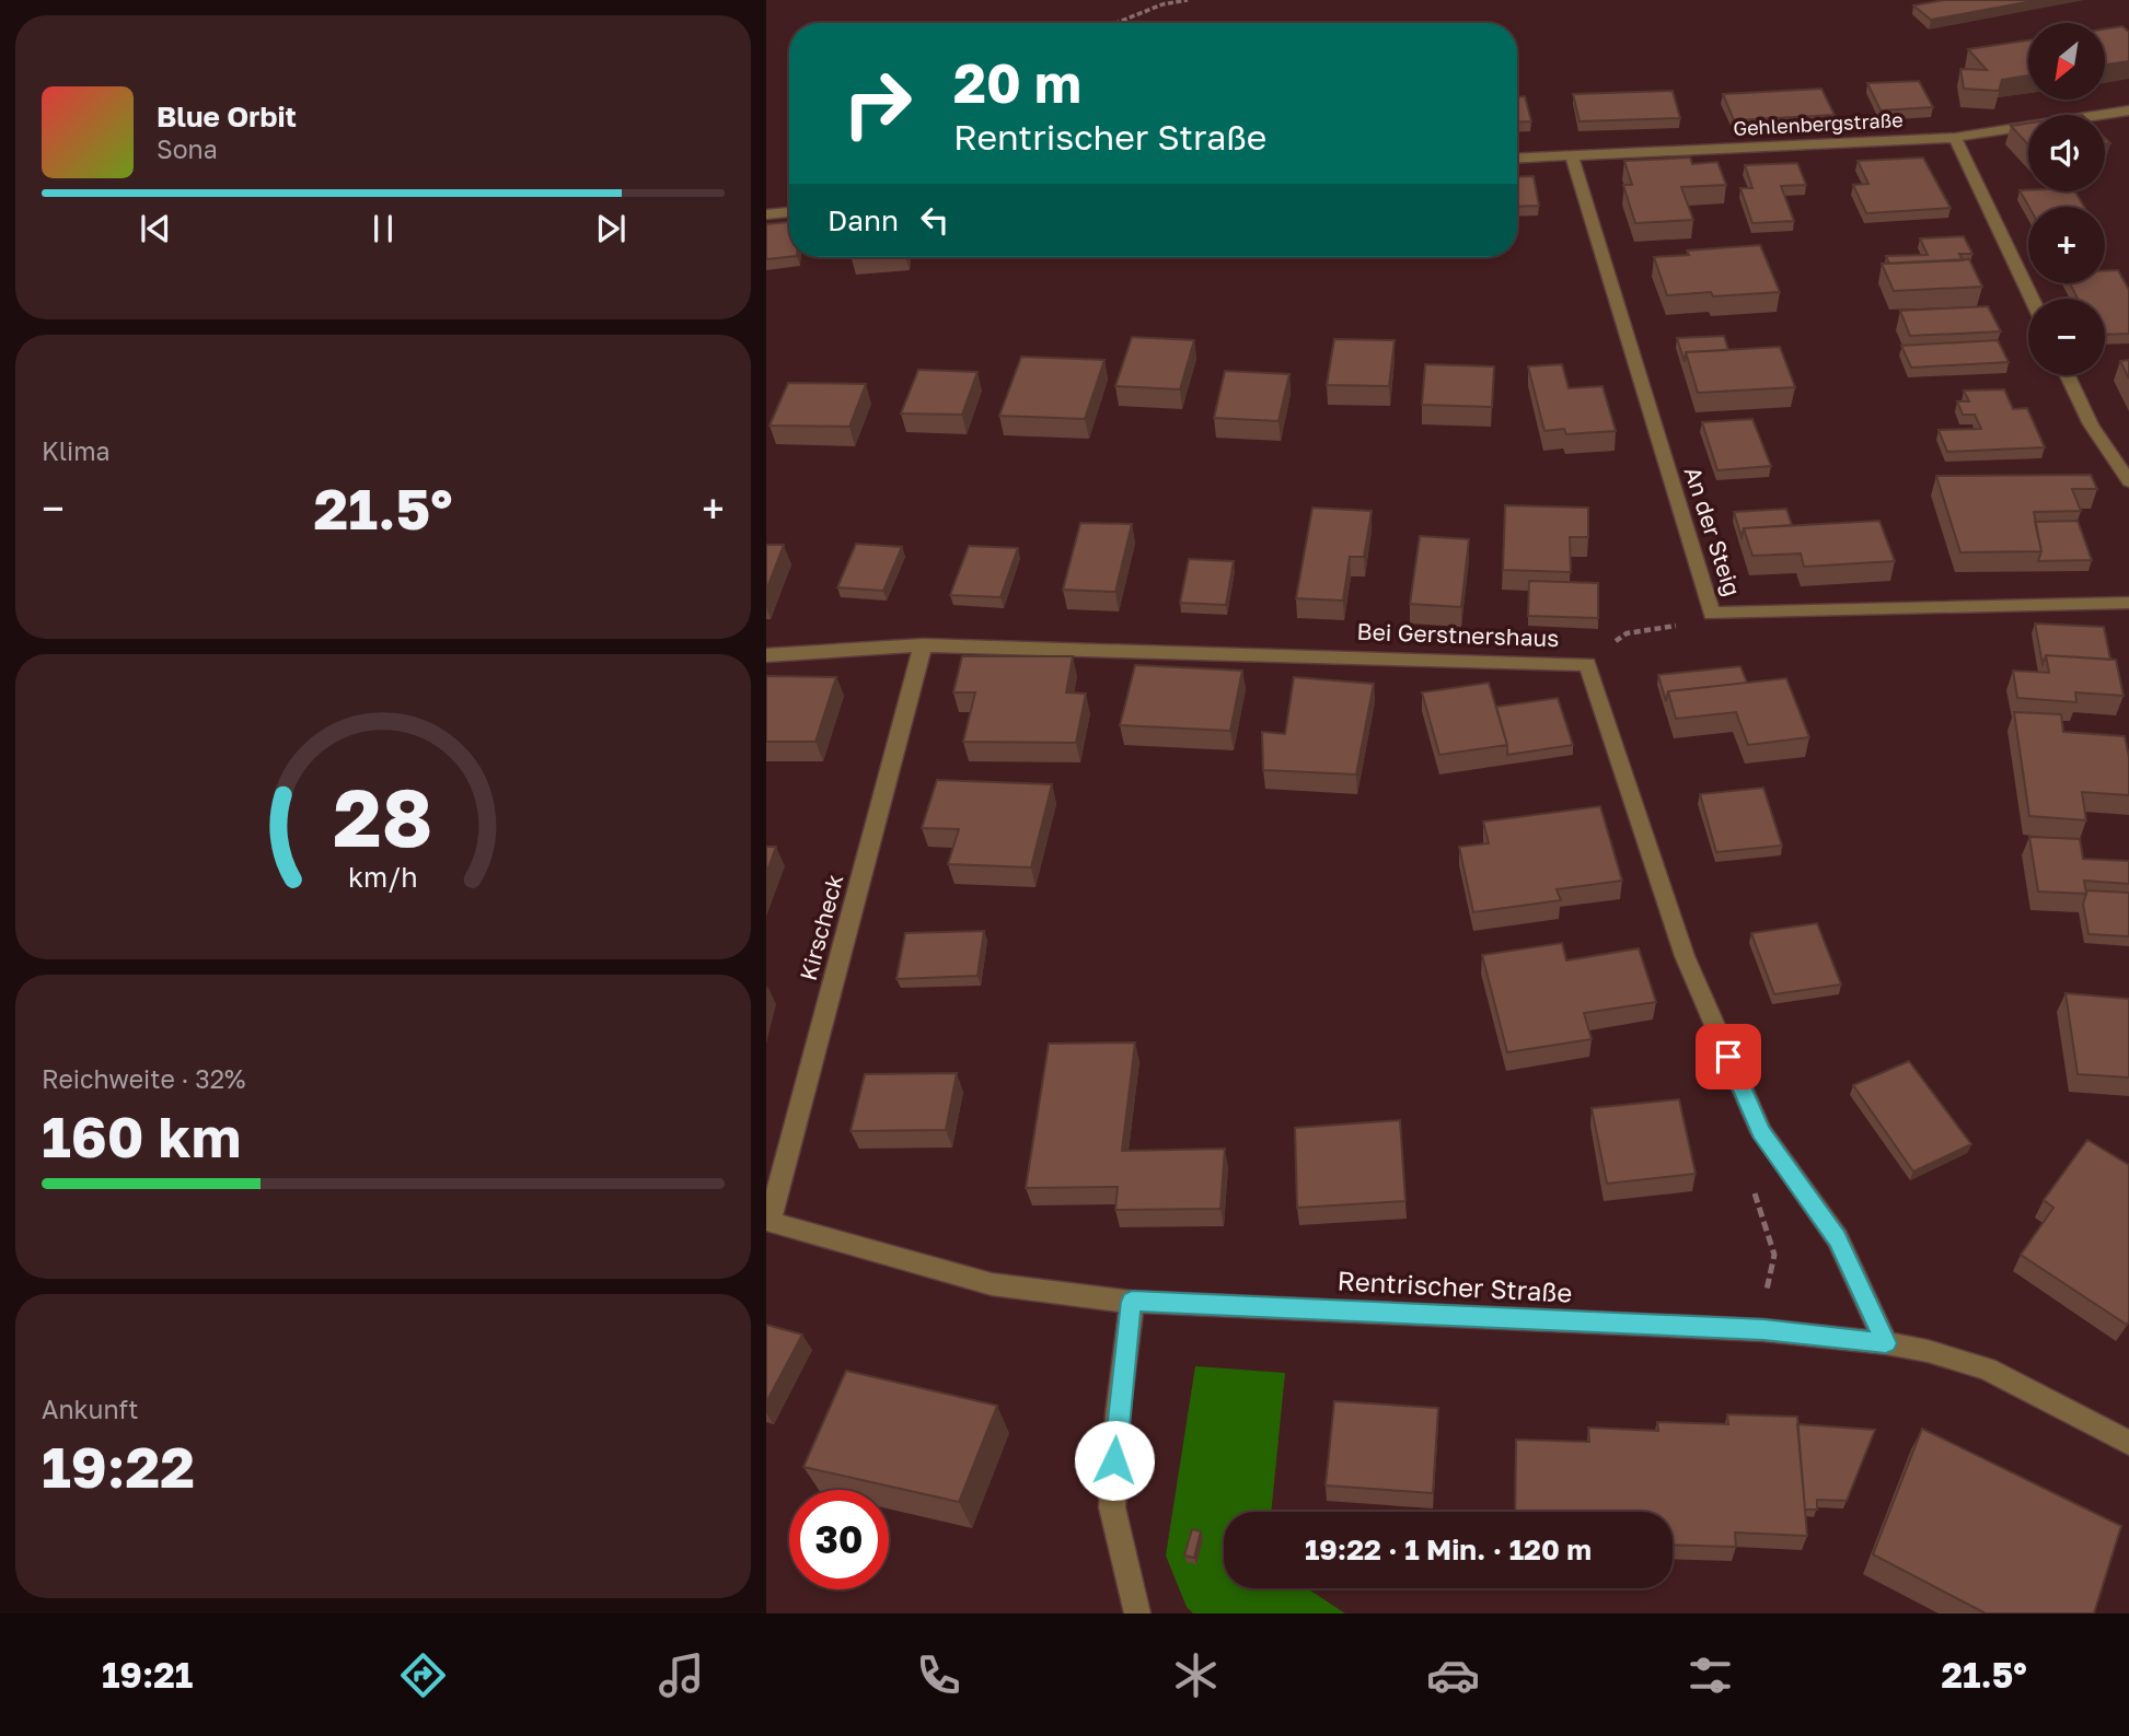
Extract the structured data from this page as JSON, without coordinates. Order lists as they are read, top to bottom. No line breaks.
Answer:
{"streets":{"street":["Gehlenbergstraße","An der Steig","Bei Gerstnershaus","Kirscheck","Rentrischer Straße"]},"crossings":[["Gehlenbergstraße","An der Steig"],["Bei Gerstnershaus","Kirscheck"],["Bei Gerstnershaus","Rentrischer Straße"],["Kirscheck","Rentrischer Straße"]],"north":"bottom left","page":{"map_buttons":["+","−"],"turn":["20 m","Rentrischer Straße"],"song":["Blue Orbit","Sona"],"then":"Dann","tile":["Klima",["Reichweite · 32%","160 km"],["Ankunft","19:22"]],"heat":["−","21.5°","+"],"limit":"30","trip":"19:22 · 1 Min. · 120 m","tabs":["19:21","21.5°"],"gauge":["28","km/h"]}}
